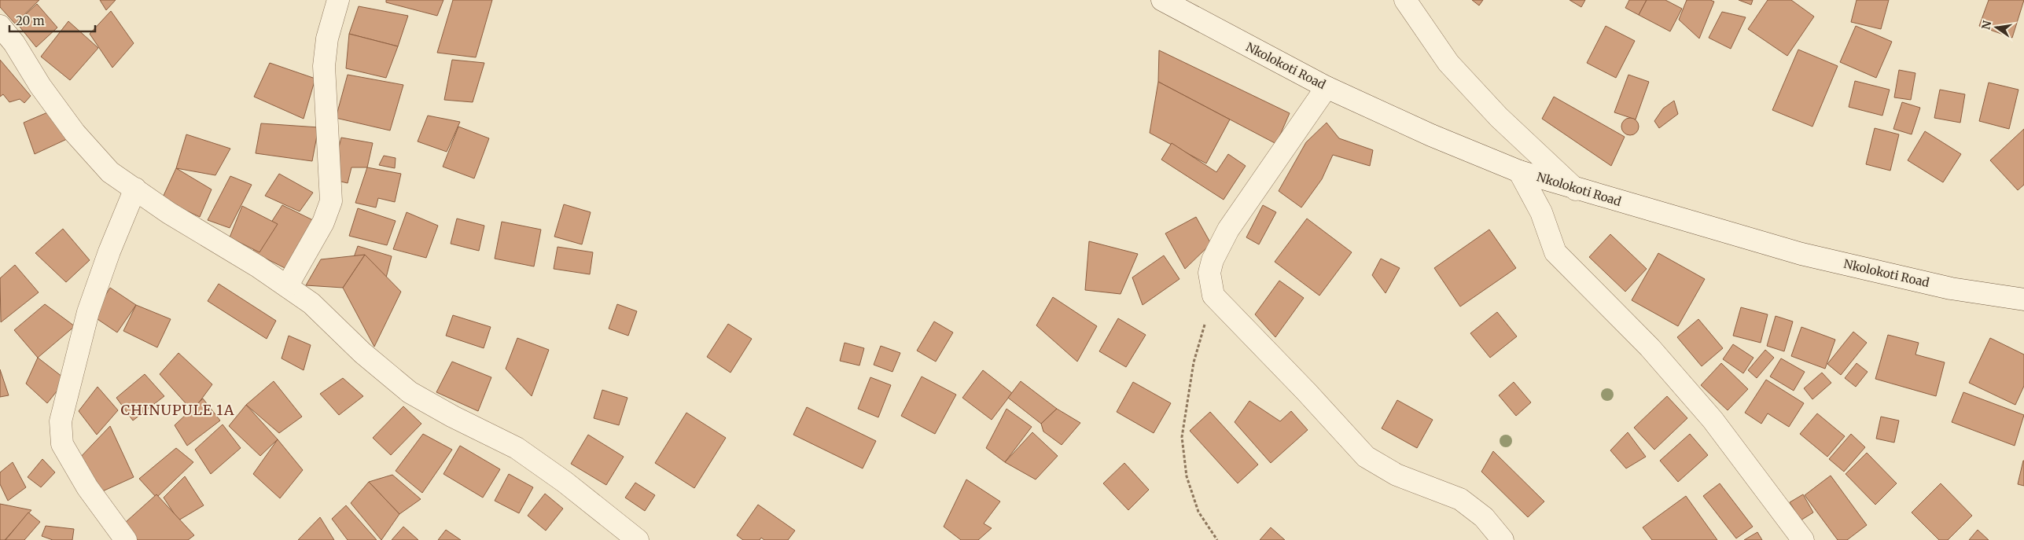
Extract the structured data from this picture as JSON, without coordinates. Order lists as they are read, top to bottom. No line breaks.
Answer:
{"streets":{"street":["Nkolokoti Road"]},"districts":["CHINUPULE 1A"],"scale_bar":"20 m","north":"left"}
